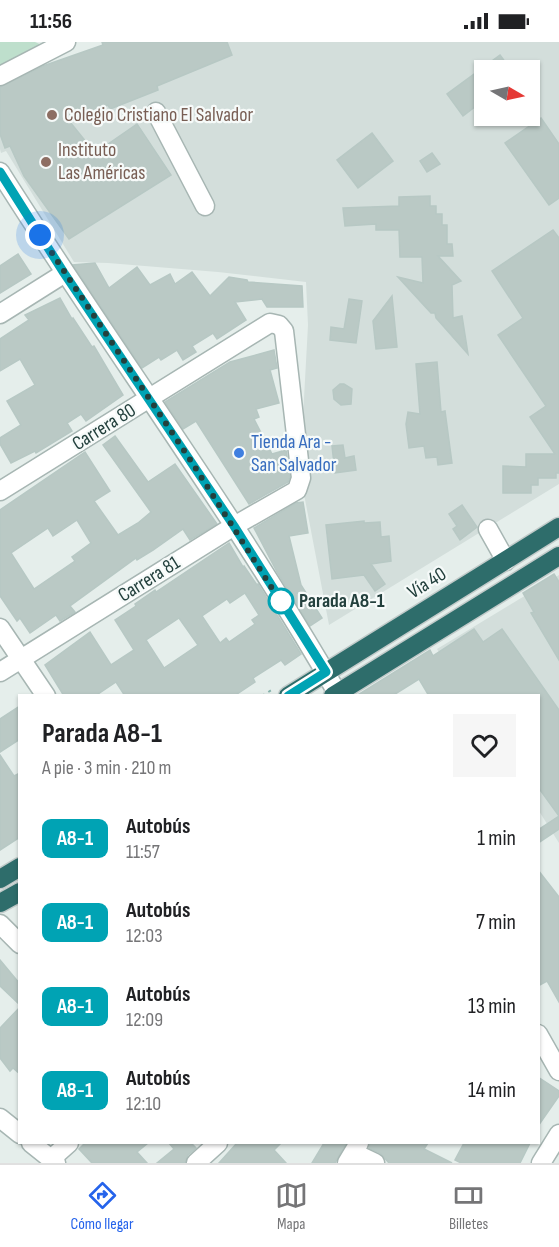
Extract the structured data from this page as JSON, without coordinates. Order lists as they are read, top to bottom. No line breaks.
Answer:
{"streets":{"highway":["Vía 40"],"street":["Carrera 80","Carrera 81"]},"crossings":[["Carrera 80","Carrera 81"]],"places":["Colegio Cristiano El Salvador","Instituto Las Américas","Tienda Ara - San Salvador","Parada A8-1"],"lines":["bus line A8-1"],"north":"right","page":{"status":"11:56","heading":["Parada A8-1","A pie · 3 min · 210 m"],"list":[{"mark":"A8-1","name":"Autobús","note":"11:57","value":"1 min"},{"mark":"A8-1","name":"Autobús","note":"12:03","value":"7 min"},{"mark":"A8-1","name":"Autobús","note":"12:09","value":"13 min"},{"mark":"A8-1","name":"Autobús","note":"12:10","value":"14 min"}],"tabs":["Cómo llegar","Mapa","Billetes"]}}
